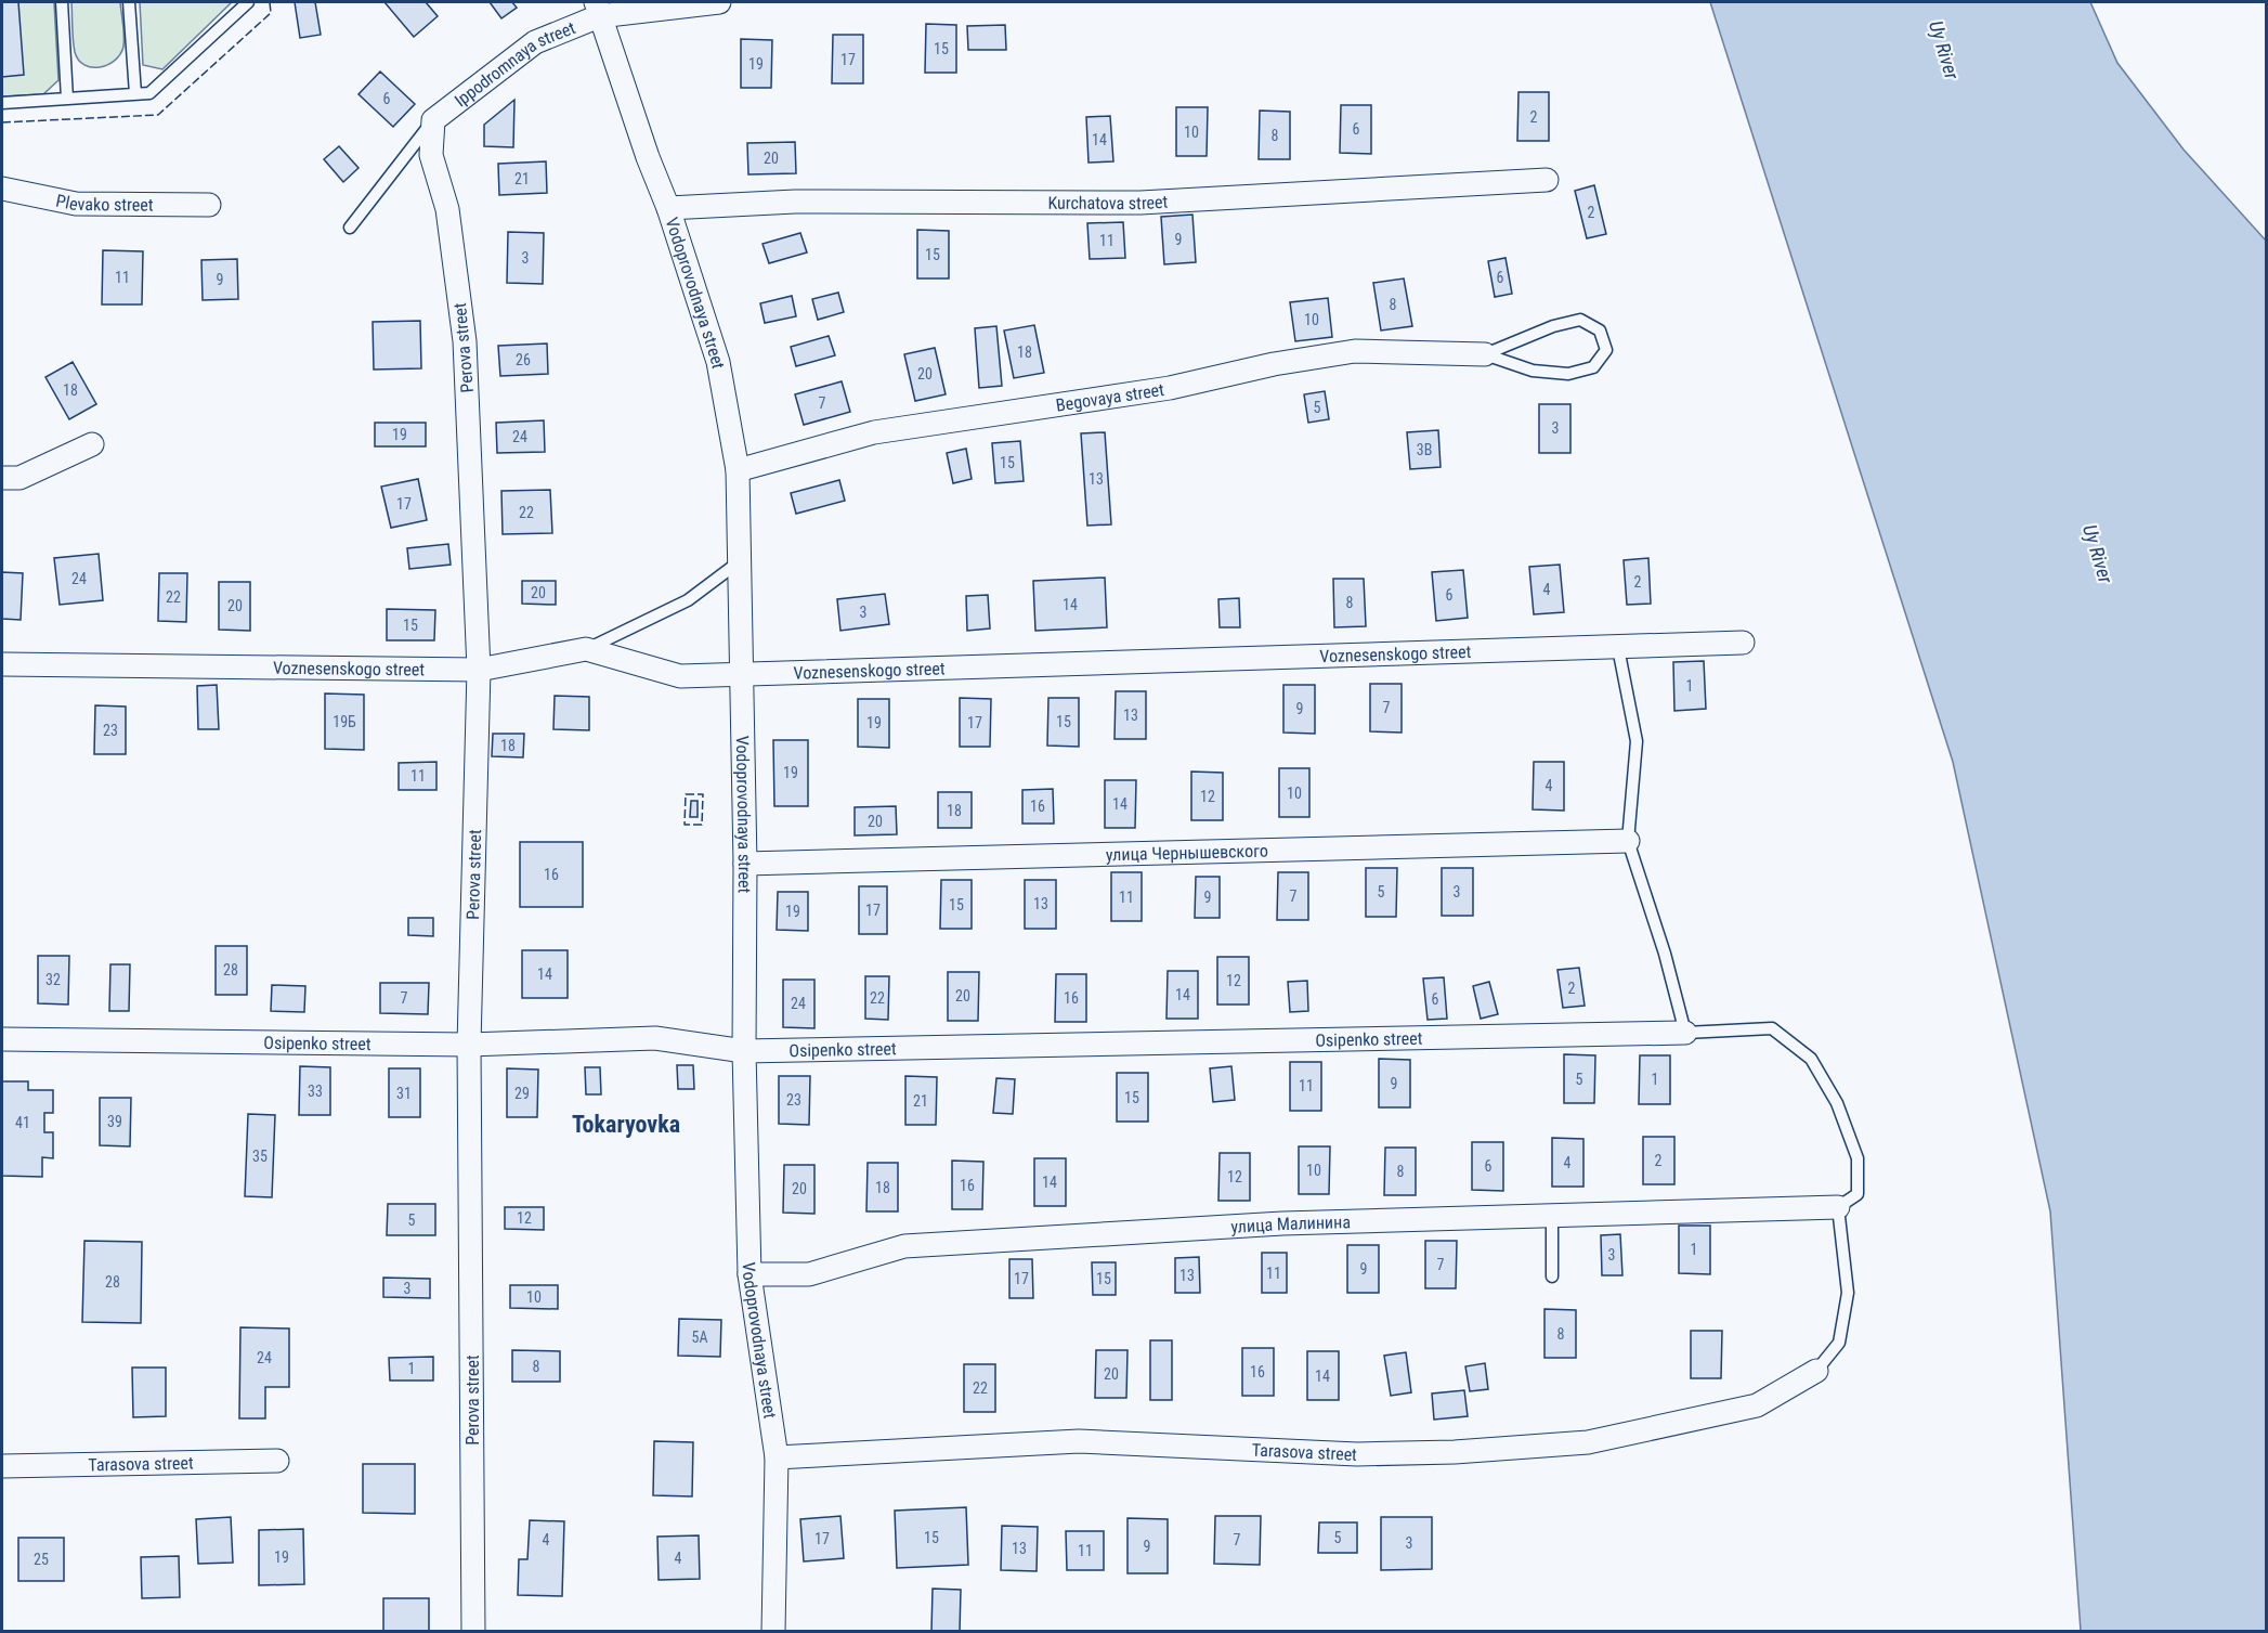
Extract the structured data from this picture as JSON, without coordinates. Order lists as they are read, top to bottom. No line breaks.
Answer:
{"streets":{"street":["Ippodromnaya street","Plevako street","Kurchatova street","Vodoprovodnaya street","Perova street","Begovaya street","Voznesenskogo street","улица Чернышевского","Osipenko street","улица Малинина","Tarasova street"]},"crossings":[["Ippodromnaya street","Vodoprovodnaya street"],["Ippodromnaya street","Perova street"],["Kurchatova street","Vodoprovodnaya street"],["Vodoprovodnaya street","Begovaya street"],["Vodoprovodnaya street","Voznesenskogo street"],["Vodoprovodnaya street","улица Чернышевского"],["Vodoprovodnaya street","Osipenko street"],["Vodoprovodnaya street","улица Малинина"],["Vodoprovodnaya street","Tarasova street"],["Perova street","Voznesenskogo street"],["Perova street","Osipenko street"]],"districts":["Tokaryovka"],"water":["Uy River"],"house_numbers":["15","17","19","6","2","6","10","8","14","20","21","2","9","11","15","3","11","6","9","8","10","18","26","20","18","7","5","3","19","24","3В","15","13","17","22","24","2","4","20","6","22","8","14","20","3","15","1","7","9","13","19Б","15","19","17","23","18","19","11","4","10","12","14","16","18","20","16","5","3","7","11","9","13","15","17","19","28","14","32","12","2","14","20","7","22","16","6","24","5","1","9","11","33","31","29","15","23","21","39","41","35","2","4","6","10","8","12","14","16","18","20","12","5","1","3","7","9","11","13","17","15","28","3","10","8","5А","24","8","1","16","20","14","22","15","5","17","4","7","3","9","13","11","19","4","25"]}
